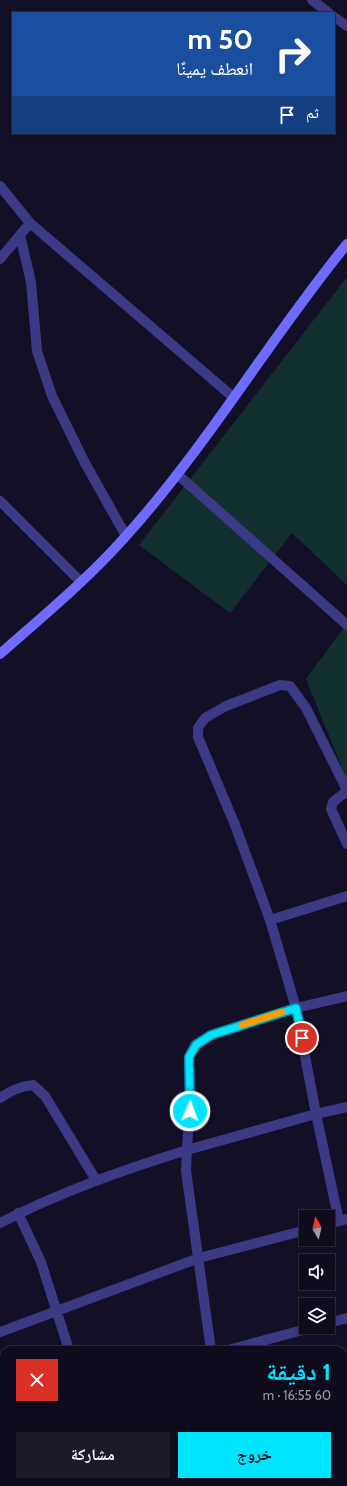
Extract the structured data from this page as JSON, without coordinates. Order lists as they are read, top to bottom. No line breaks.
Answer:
{"north":"top","page":{"turn":["50 m","انعطف يمينًا"],"then":"ثم","heading":["1 دقيقة","60 m · 16:55"],"buttons":["خروج","مشاركة"]}}
